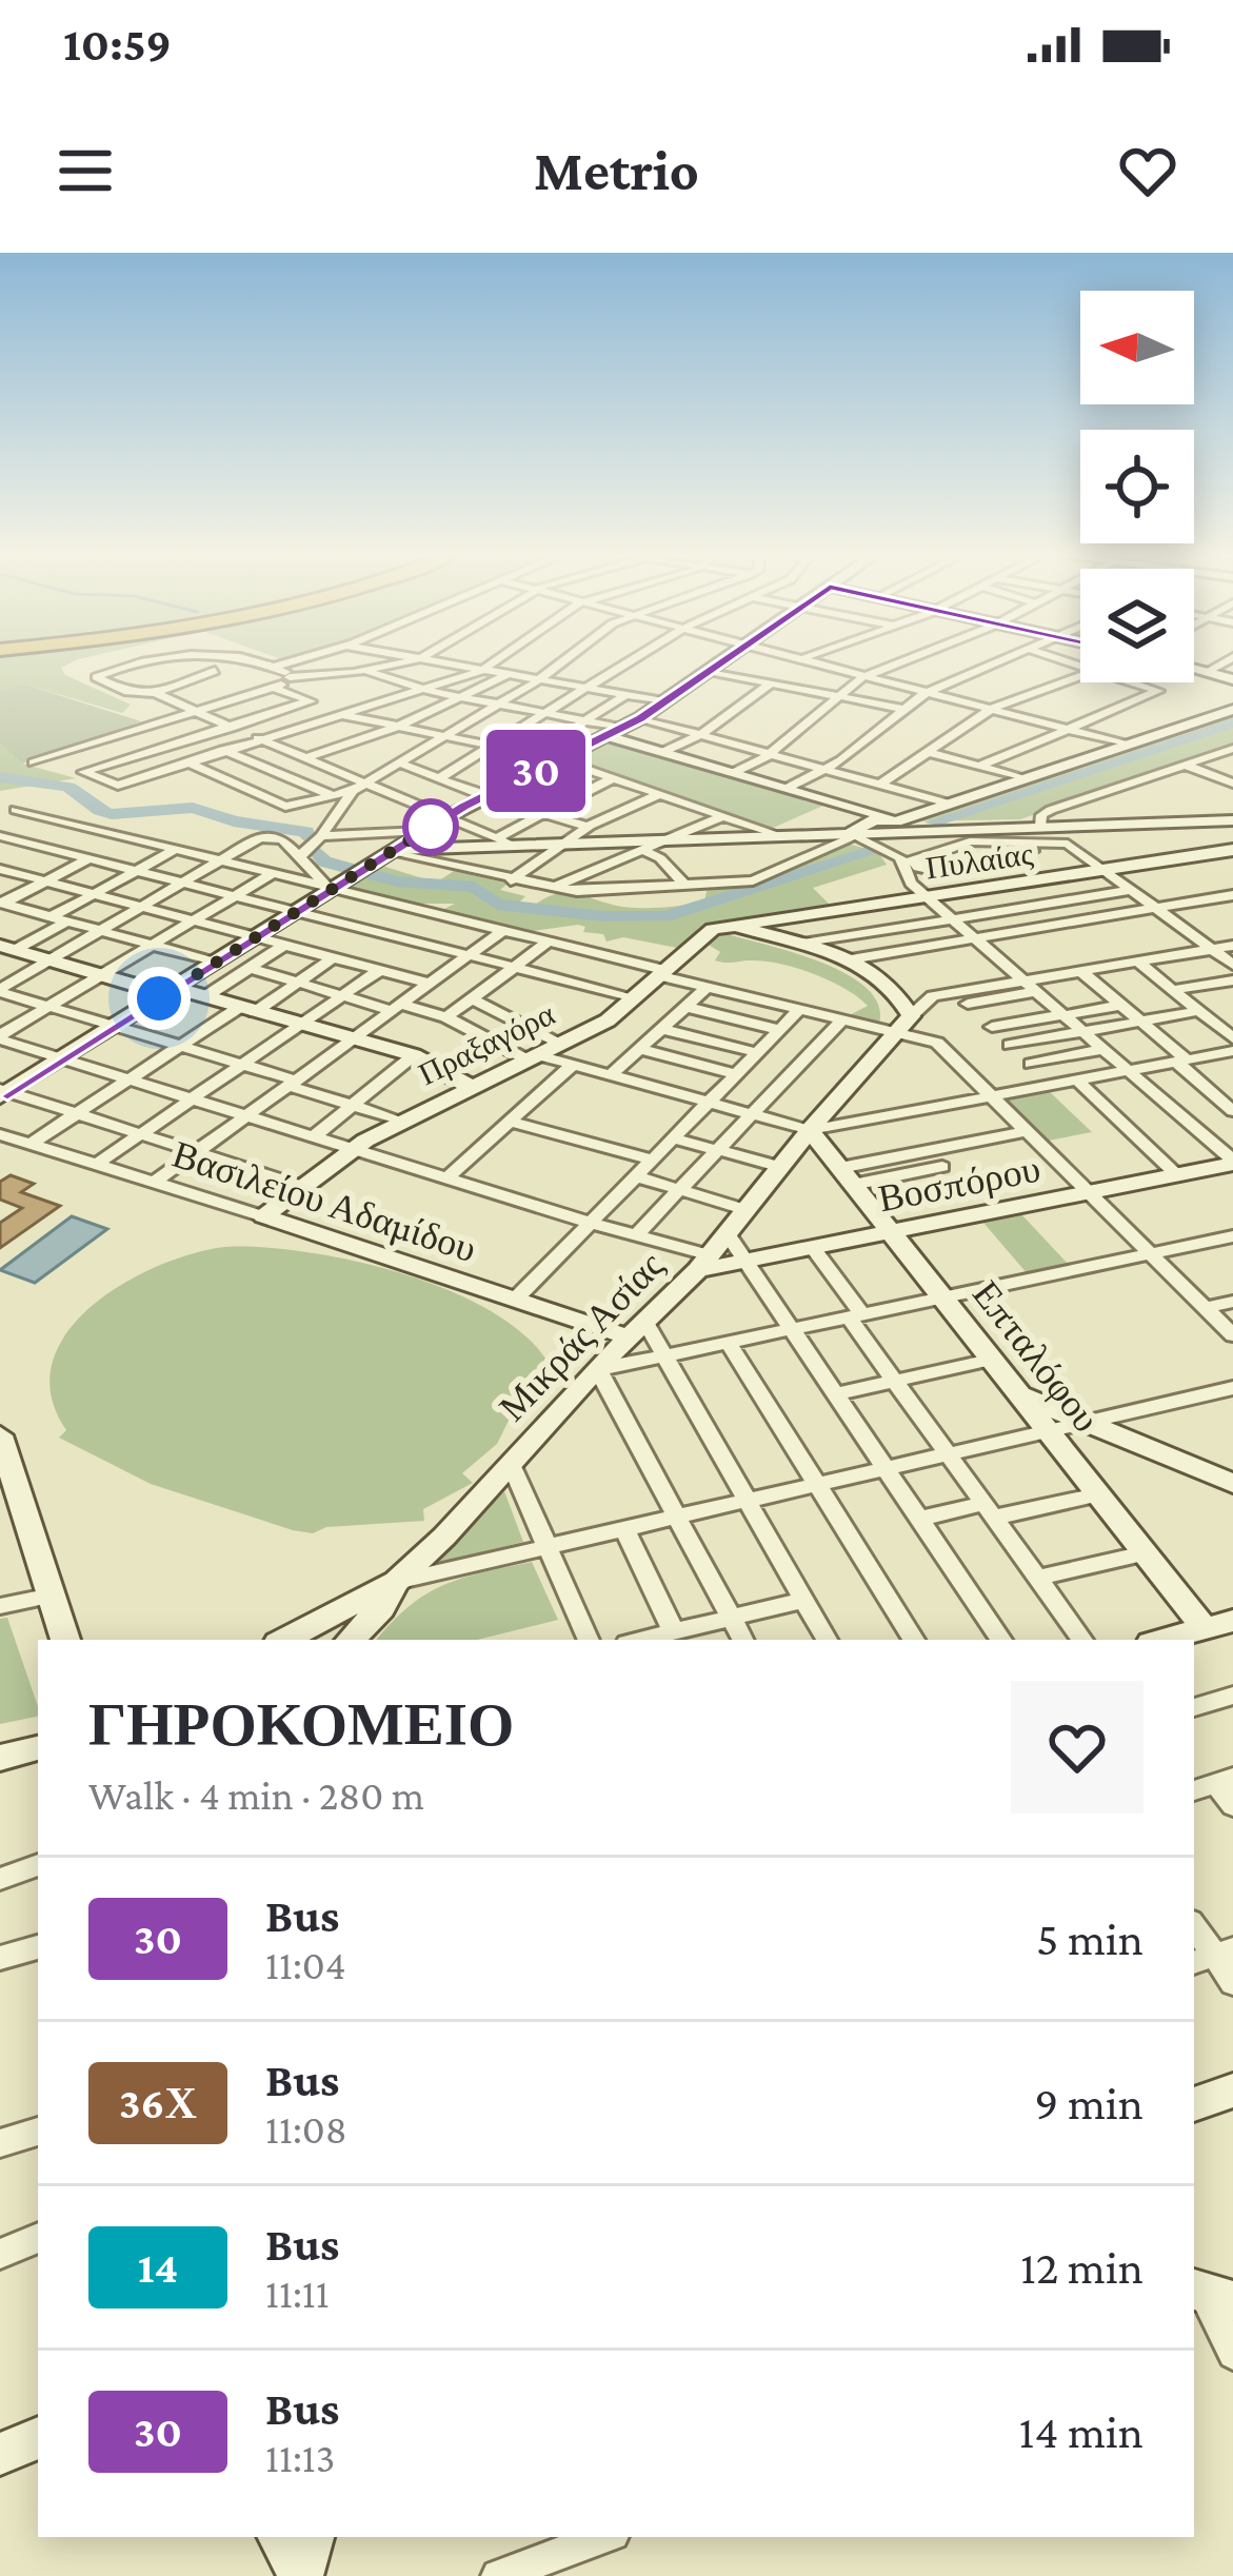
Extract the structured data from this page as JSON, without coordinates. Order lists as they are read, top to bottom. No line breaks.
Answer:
{"streets":{"street":["Πυλαίας","Πραξαγόρα","Βοσπόρου","Βασιλείου Αδαμίδου","Μικράς Ασίας","Επταλόφου"]},"crossings":[["Πυλαίας","Πραξαγόρα"],["Πραξαγόρα","Βασιλείου Αδαμίδου"],["Βοσπόρου","Μικράς Ασίας"],["Βοσπόρου","Επταλόφου"],["Βασιλείου Αδαμίδου","Μικράς Ασίας"],["Μικράς Ασίας","Επταλόφου"]],"lines":["bus line 30"],"north":"left","page":{"status":"10:59","header":"Metrio","on_map":"30","heading":["ΓΗΡΟΚΟΜΕΙΟ","Walk · 4 min · 280 m"],"list":[{"mark":"30","name":"Bus","note":"11:04","value":"5 min"},{"mark":"36Χ","name":"Bus","note":"11:08","value":"9 min"},{"mark":"14","name":"Bus","note":"11:11","value":"12 min"},{"mark":"30","name":"Bus","note":"11:13","value":"14 min"}]}}
